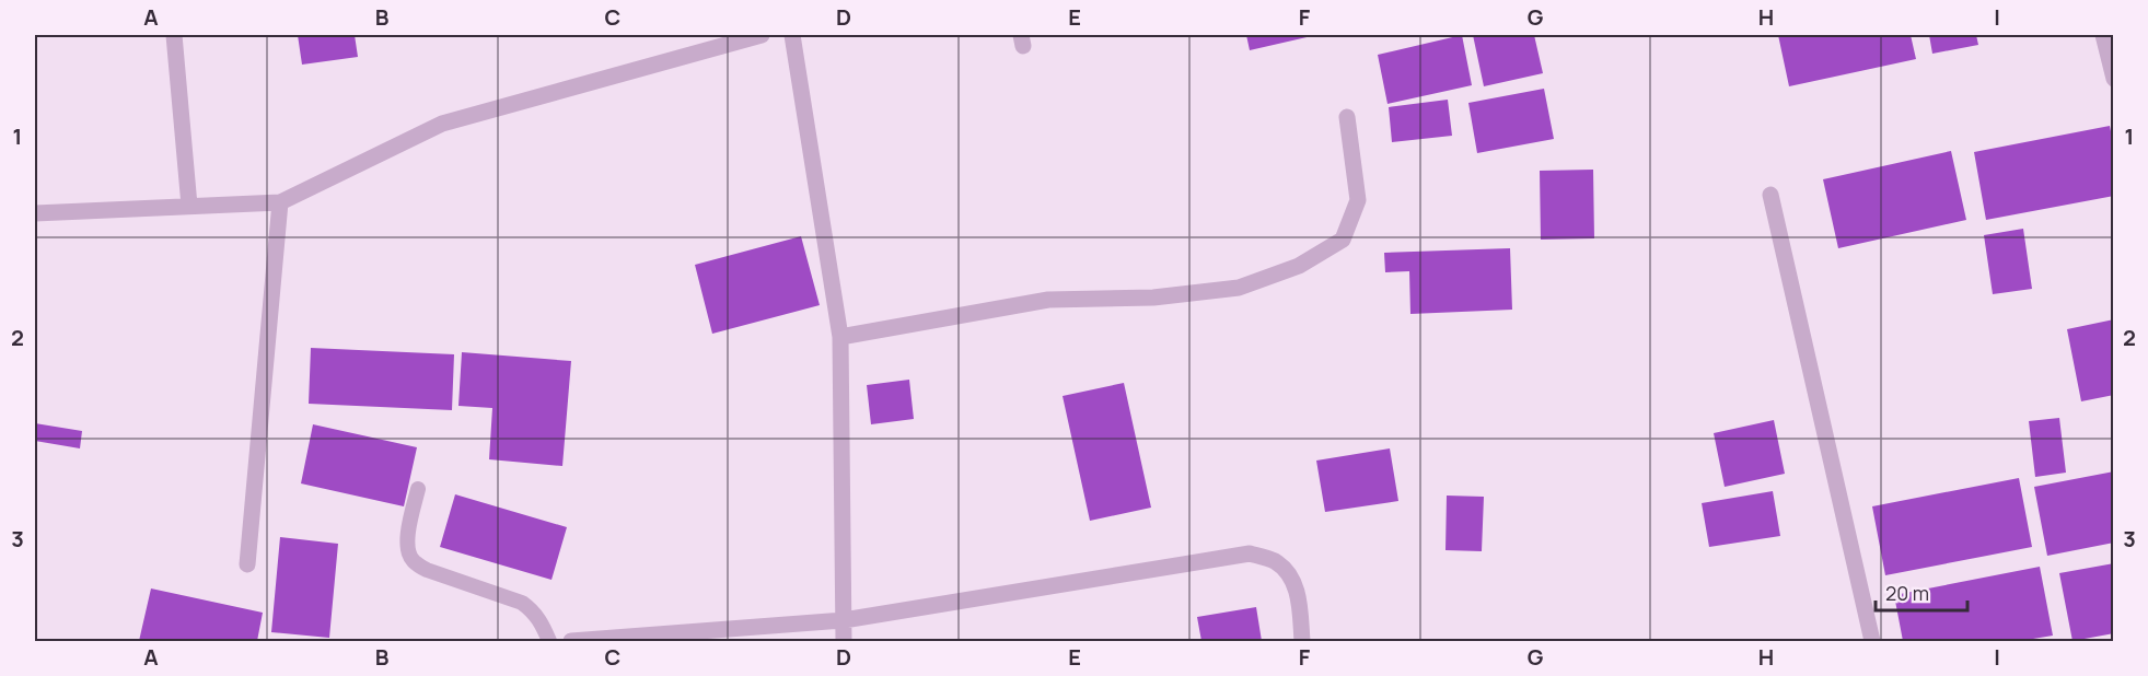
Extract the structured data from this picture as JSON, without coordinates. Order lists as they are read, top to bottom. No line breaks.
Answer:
{"scale_bar":"20 m","grid":{"columns":["A","B","C","D","E","F","G","H","I"],"rows":["1","2","3"]}}
